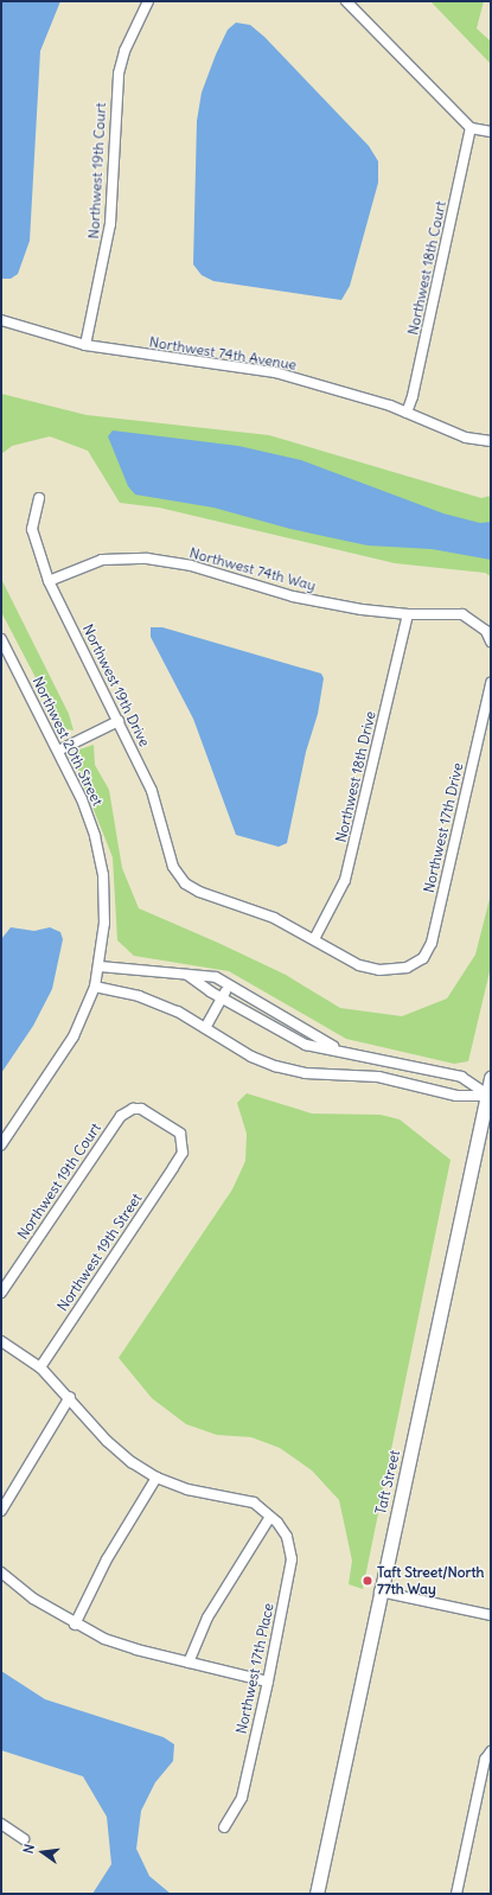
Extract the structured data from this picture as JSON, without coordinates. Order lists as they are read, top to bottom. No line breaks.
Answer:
{"streets":{"street":["Northwest 19th Court","Northwest 18th Court","Northwest 74th Avenue","Northwest 74th Way","Northwest 19th Drive","Northwest 20th Street","Northwest 18th Drive","Northwest 17th Drive","Northwest 19th Street","Taft Street","Northwest 17th Place"]},"crossings":[["Northwest 19th Court","Northwest 74th Avenue"],["Northwest 19th Court","Northwest 19th Street"],["Northwest 18th Court","Northwest 74th Avenue"],["Northwest 74th Way","Northwest 19th Drive"],["Northwest 74th Way","Northwest 18th Drive"],["Northwest 19th Drive","Northwest 18th Drive"],["Northwest 19th Drive","Northwest 17th Drive"],["Northwest 18th Drive","Northwest 17th Drive"],["Northwest 19th Street","Northwest 17th Place"]],"places":["Taft Street/North 77th Way"],"north":"left"}
